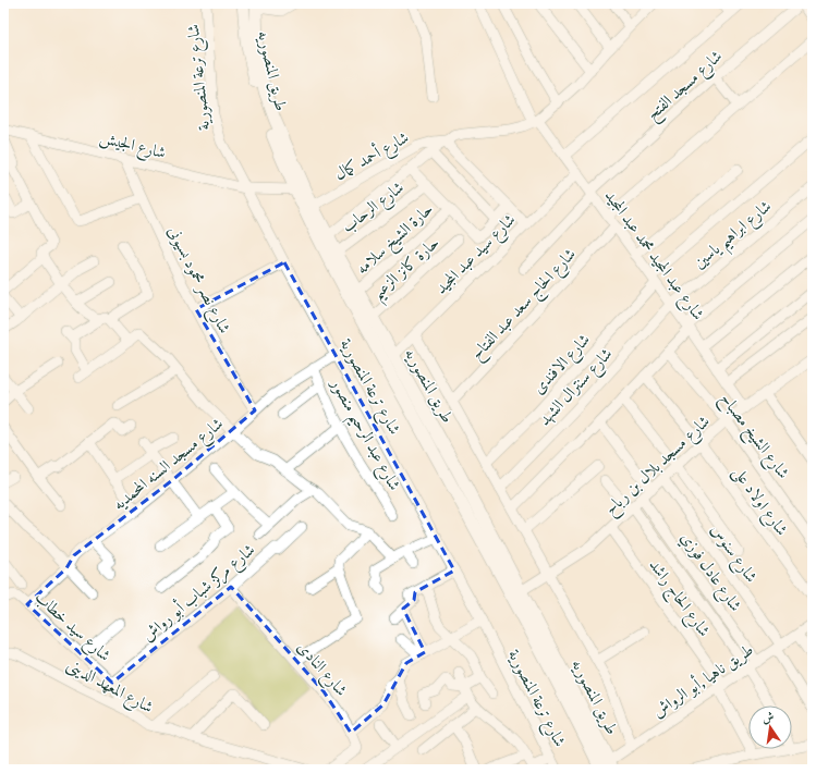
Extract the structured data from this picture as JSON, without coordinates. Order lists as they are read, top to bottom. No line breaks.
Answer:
{"streets":{"main road":["طريق المنصوريه"],"street":["شارع ترعة المنصورية","شارع مسجد الفتح","شارع الجيش","شارع أحمد كمال","شارع الرحاب","شارع ابراهيم ياسين","حارة الشيخ سلامه","شارع سيد عبد المجيد","شارع عبد المجيد محمد عبد المجيد","حارة كانز الزعيم","شارع نصر محمود بسيونى","شارع الحاج سعد عبد الفتاح","شارع الافندى","شارع سنترال الشهد","شارع عبد الرحيم منصور","شارع الشيخ مصباح","شارع مسجد السنه المحمديه","شارع مسجد بلال بن رباح","شارع اولاد على","شارع سنوس","شارع عادل فوزي","شارع مركز شباب أبو رواش","شارع الحاج راشد","شارع سيد خطاب","شارع النادى","طريق ناهيا ,أبو الرواش","شارع المعهد الدينى"]},"crossings":[["طريق المنصوريه","شارع الجيش"],["طريق المنصوريه","شارع أحمد كمال"],["طريق المنصوريه","شارع الرحاب"],["طريق المنصوريه","حارة الشيخ سلامه"],["طريق المنصوريه","شارع سيد عبد المجيد"],["طريق المنصوريه","حارة كانز الزعيم"],["طريق المنصوريه","شارع مسجد بلال بن رباح"],["طريق المنصوريه","طريق ناهيا ,أبو الرواش"],["شارع ترعة المنصورية","شارع الجيش"],["شارع ترعة المنصورية","شارع مسجد السنه المحمديه"],["شارع مسجد الفتح","شارع عبد المجيد محمد عبد المجيد"],["شارع الجيش","شارع نصر محمود بسيونى"],["شارع ابراهيم ياسين","شارع عبد المجيد محمد عبد المجيد"],["شارع ابراهيم ياسين","شارع سنترال الشهد"],["شارع سيد عبد المجيد","شارع عبد المجيد محمد عبد المجيد"],["شارع عبد المجيد محمد عبد المجيد","شارع الحاج سعد عبد الفتاح"],["شارع عبد المجيد محمد عبد المجيد","شارع الافندى"],["شارع عبد المجيد محمد عبد المجيد","شارع سنترال الشهد"],["شارع عبد المجيد محمد عبد المجيد","شارع مسجد بلال بن رباح"],["شارع نصر محمود بسيونى","شارع مسجد السنه المحمديه"],["شارع عبد الرحيم منصور","شارع مسجد السنه المحمديه"],["شارع الشيخ مصباح","شارع مسجد بلال بن رباح"],["شارع مسجد السنه المحمديه","شارع سيد خطاب"],["شارع مسجد بلال بن رباح","شارع اولاد على"],["شارع مسجد بلال بن رباح","شارع سنوس"],["شارع مسجد بلال بن رباح","شارع عادل فوزي"],["شارع مسجد بلال بن رباح","شارع الحاج راشد"],["شارع سنوس","طريق ناهيا ,أبو الرواش"],["شارع عادل فوزي","طريق ناهيا ,أبو الرواش"],["شارع مركز شباب أبو رواش","شارع سيد خطاب"],["شارع مركز شباب أبو رواش","شارع النادى"],["شارع الحاج راشد","طريق ناهيا ,أبو الرواش"],["شارع سيد خطاب","شارع المعهد الدينى"]],"north":"top"}
